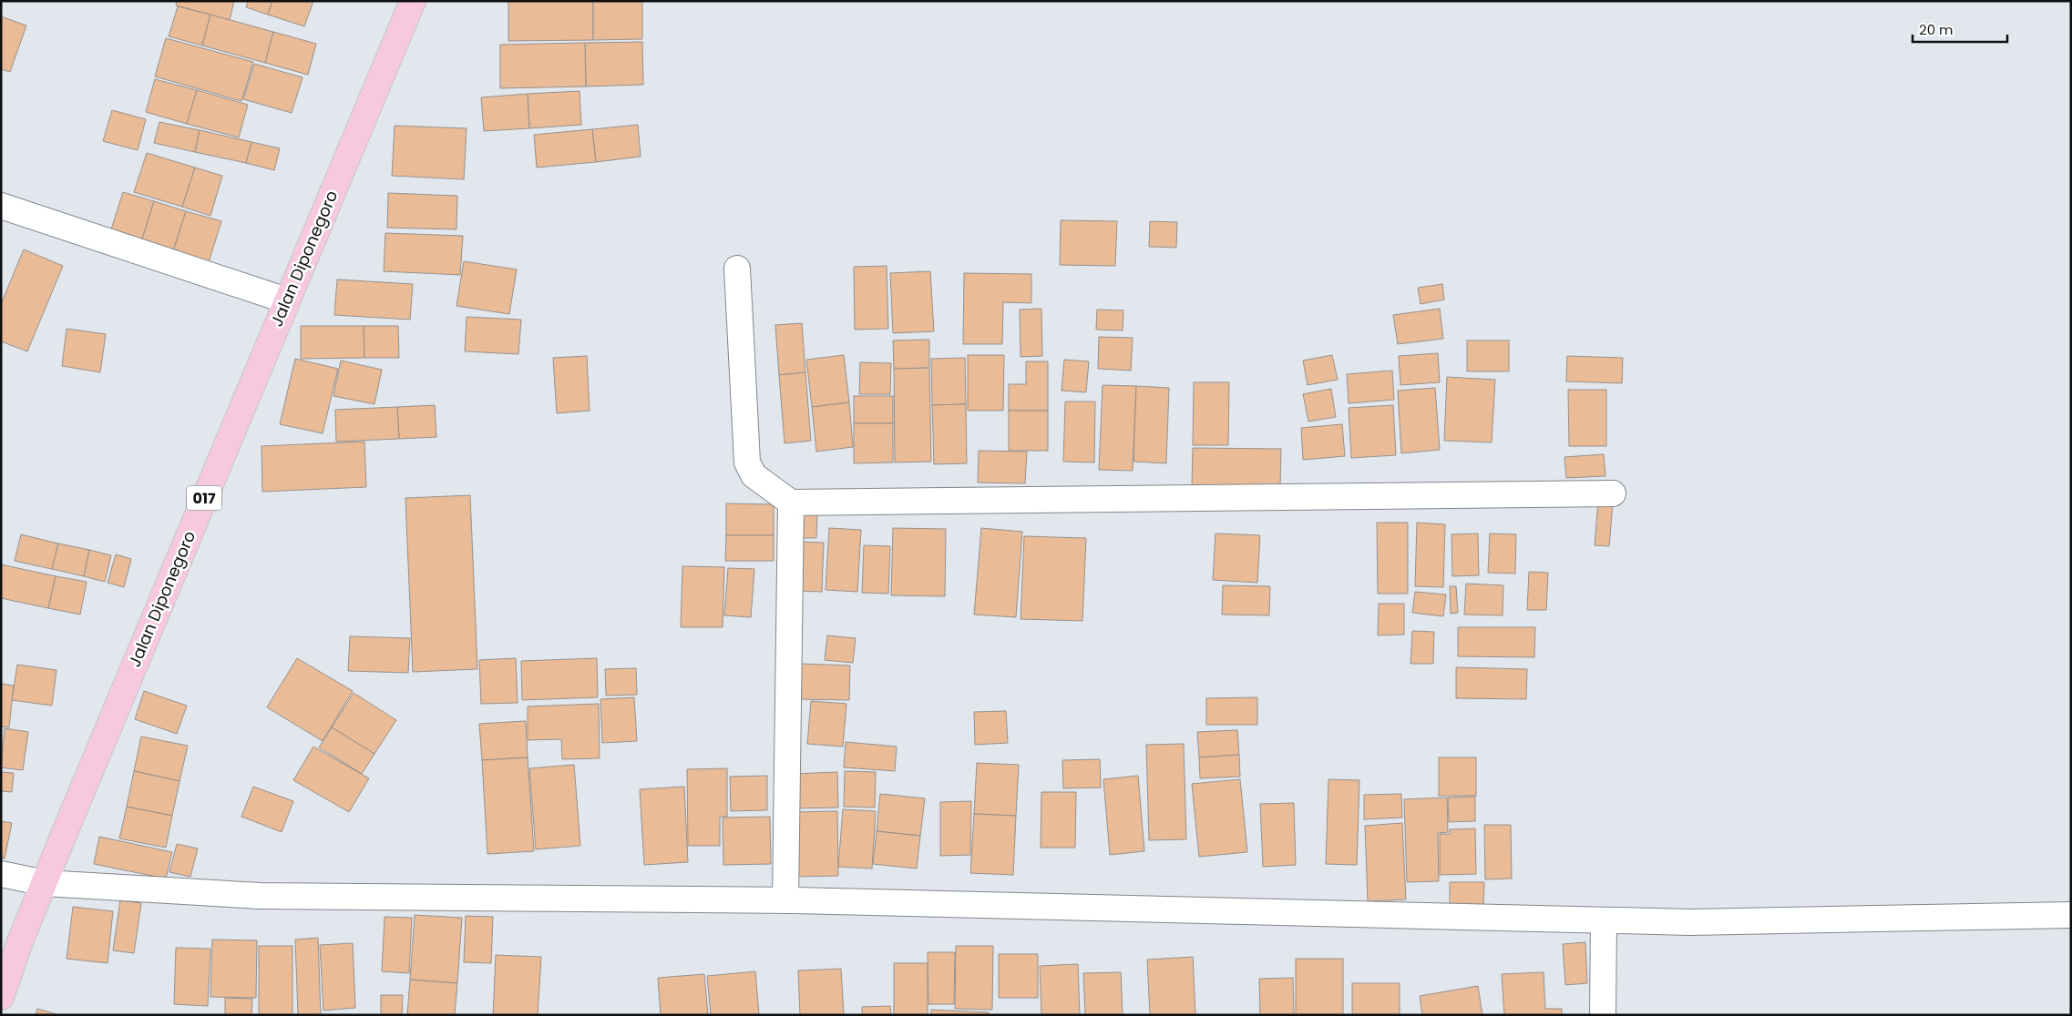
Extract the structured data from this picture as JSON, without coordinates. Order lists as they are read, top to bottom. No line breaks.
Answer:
{"streets":{"main road":["Jalan Diponegoro","017"]},"scale_bar":"20 m"}
